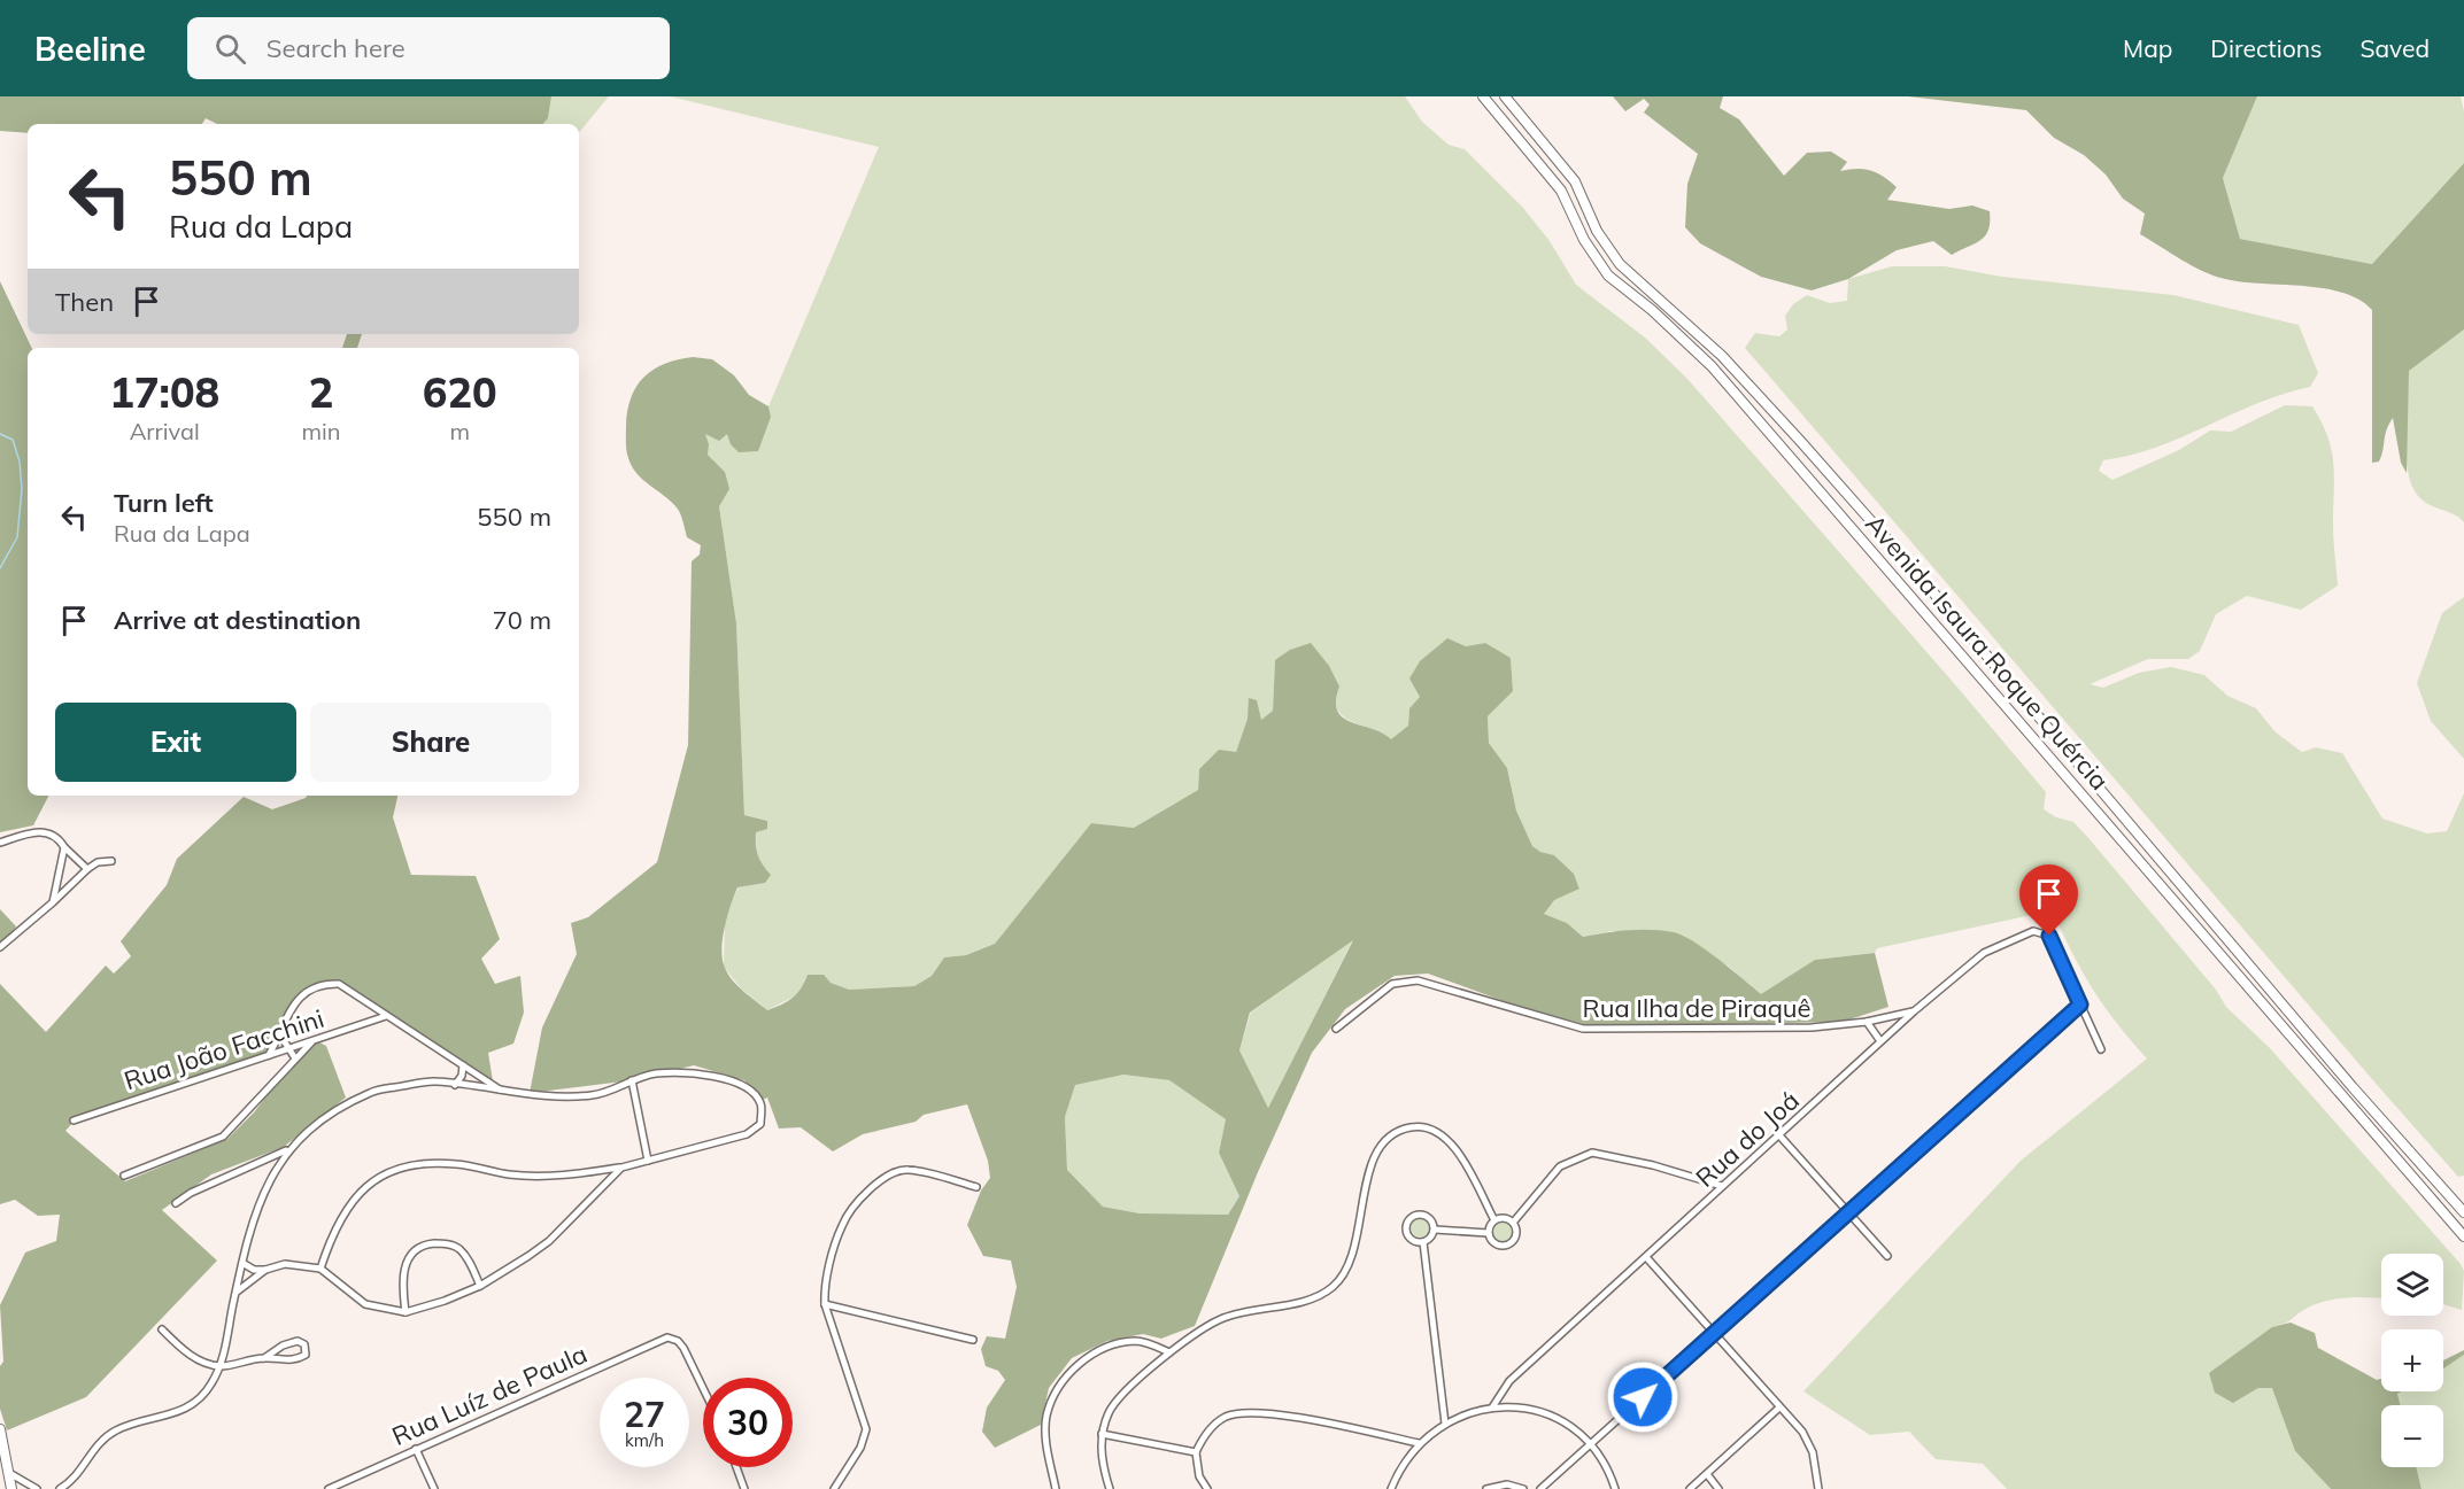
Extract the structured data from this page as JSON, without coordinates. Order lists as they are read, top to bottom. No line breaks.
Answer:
{"streets":{"main road":["Avenida Isaura Roque Quércia"],"street":["Rua Ilha de Piraquê","Rua João Facchini","Rua do Joá","Rua Luíz de Paula"]},"crossings":[["Rua Ilha de Piraquê","Rua do Joá"]],"page":{"header":"Beeline","search":"Search here","nav":["Map","Directions","Saved"],"turn":["550 m","Rua da Lapa"],"then":"Then","eta":["17:08","Arrival","2","min","620","m"],"list":[{"name":"Turn left","note":"Rua da Lapa","value":"550 m"},{"name":"Arrive at destination","value":"70 m"}],"buttons":["Exit","Share"],"map_buttons":["+","−"],"speed":"27 km/h","limit":"30"}}
